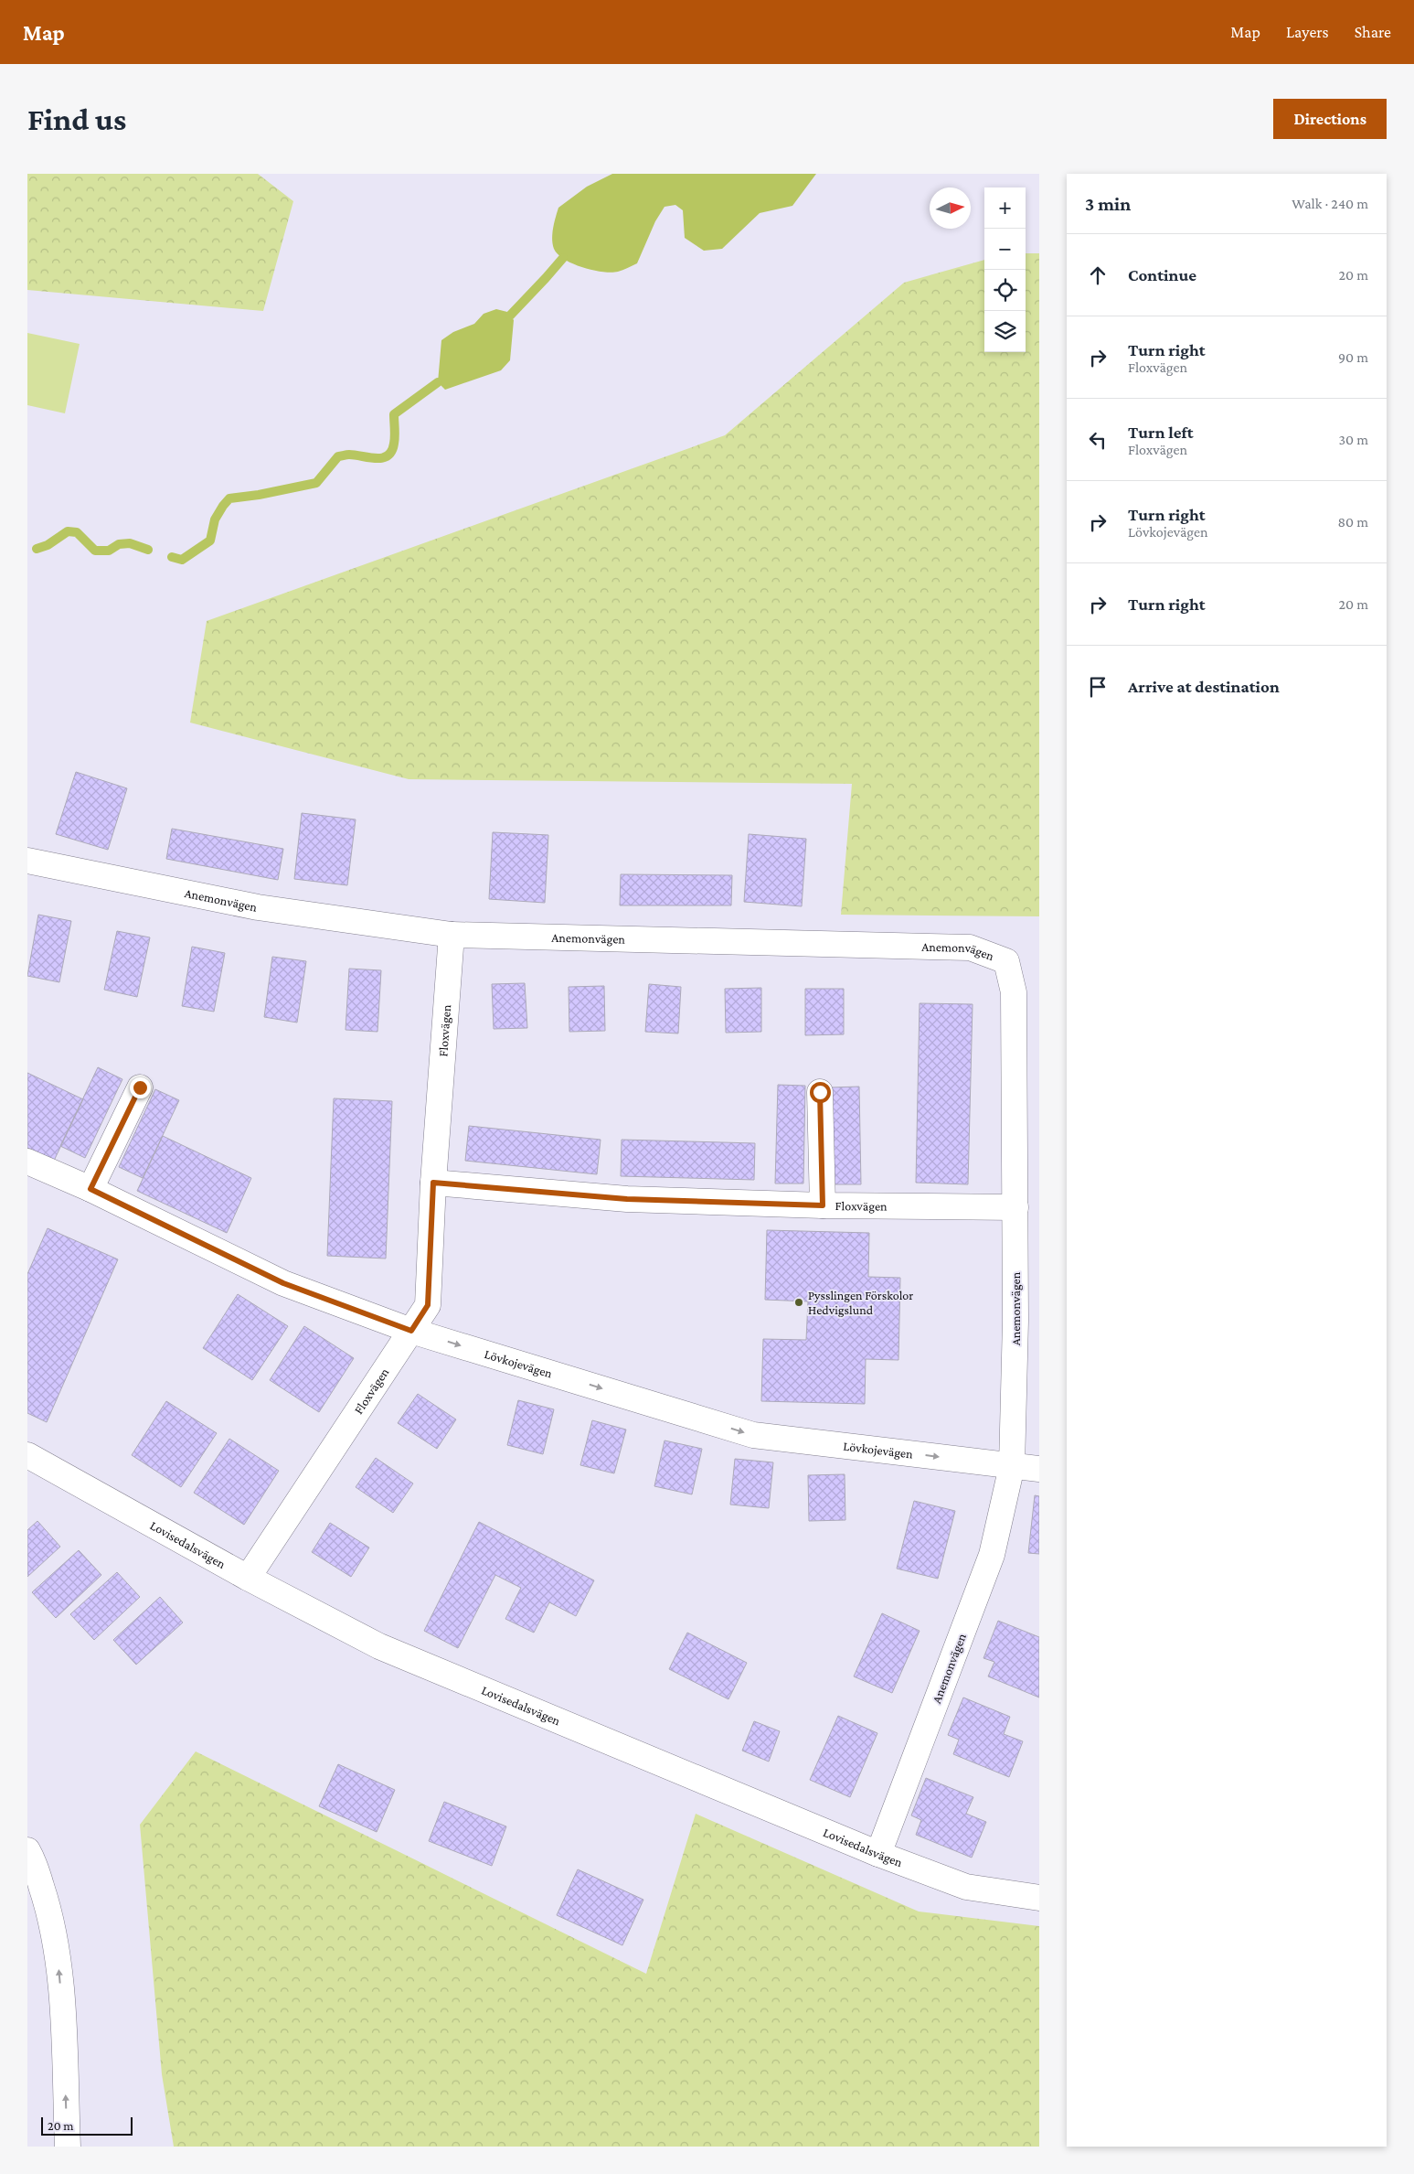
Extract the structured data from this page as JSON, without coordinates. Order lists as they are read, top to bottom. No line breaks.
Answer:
{"streets":{"main road":["Anemonvägen","Floxvägen","Lövkojevägen","Lovisedalsvägen"]},"crossings":[["Anemonvägen","Floxvägen"],["Anemonvägen","Lövkojevägen"],["Anemonvägen","Lovisedalsvägen"],["Floxvägen","Lövkojevägen"],["Floxvägen","Lovisedalsvägen"]],"one_way":["Lövkojevägen"],"places":["Pysslingen Förskolor Hedvigslund"],"scale_bar":"20 m","north":"right","page":{"header":"Map","nav":["Map","Layers","Share"],"buttons":"Directions","title":"Find us","heading":["3 min","Walk · 240 m"],"map_buttons":["+","−"],"list":[["Continue","20 m"],["Turn right","Floxvägen","90 m"],["Turn left","Floxvägen","30 m"],["Turn right","Lövkojevägen","80 m"],["Turn right","20 m"],"Arrive at destination"],"scale":"20 m"}}
